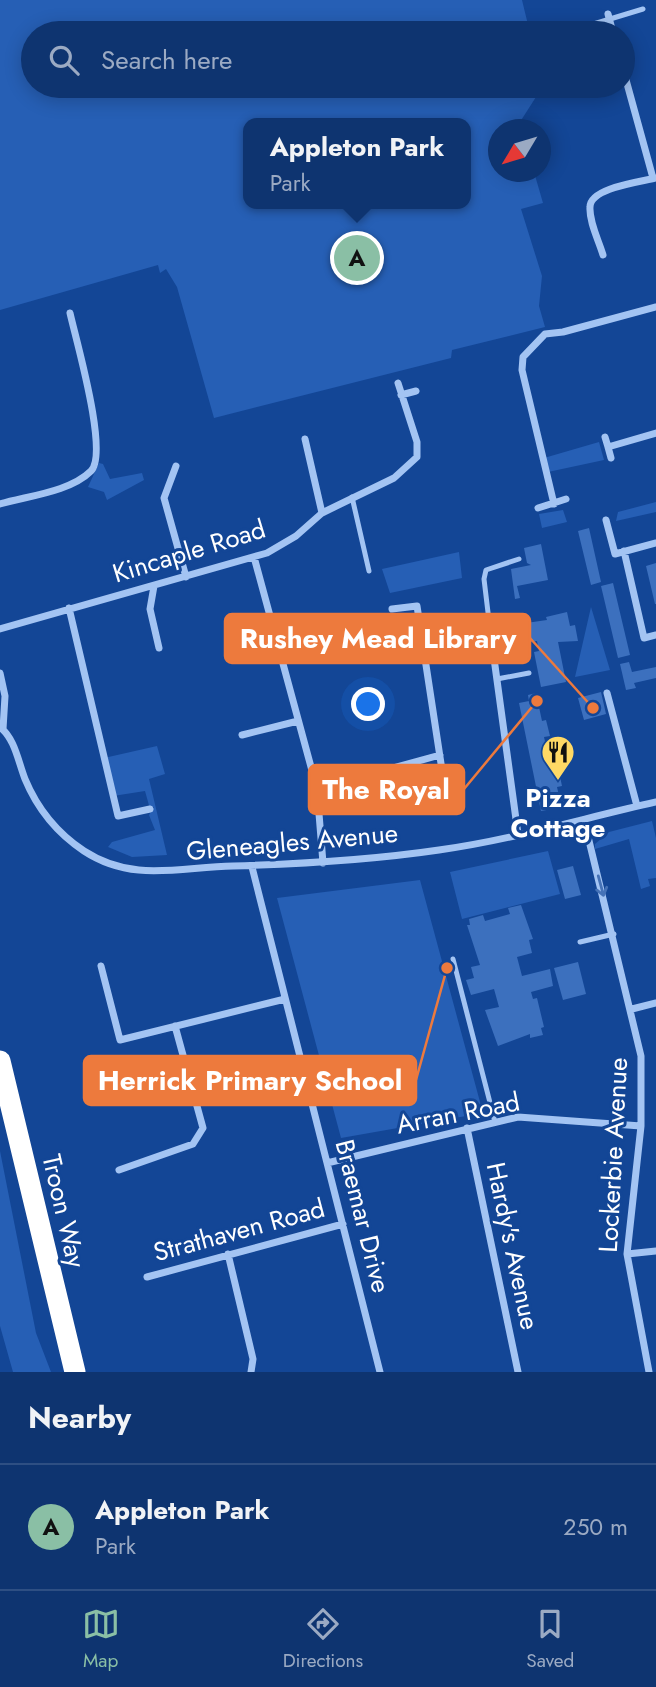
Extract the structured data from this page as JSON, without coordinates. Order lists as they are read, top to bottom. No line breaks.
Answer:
{"streets":{"highway":["Troon Way"],"street":["Kincaple Road","Gleneagles Avenue","Arran Road","Lockerbie Avenue","Braemar Drive","Strathaven Road","Hardy's Avenue"]},"crossings":[["Gleneagles Avenue","Lockerbie Avenue"],["Gleneagles Avenue","Braemar Drive"],["Arran Road","Lockerbie Avenue"],["Arran Road","Braemar Drive"],["Arran Road","Hardy's Avenue"],["Braemar Drive","Strathaven Road"]],"places":{"other":["The Royal","Rushey Mead Library","Herrick Primary School"],"restaurant":["Pizza Cottage"]},"north":"bottom left","page":{"search":"Search here","popup":["Appleton Park","Park"],"pins":"A","heading":"Nearby","list":[{"mark":"A","name":"Appleton Park","note":"Park","value":"250 m"}],"nav":["Map","Directions","Saved"]}}
